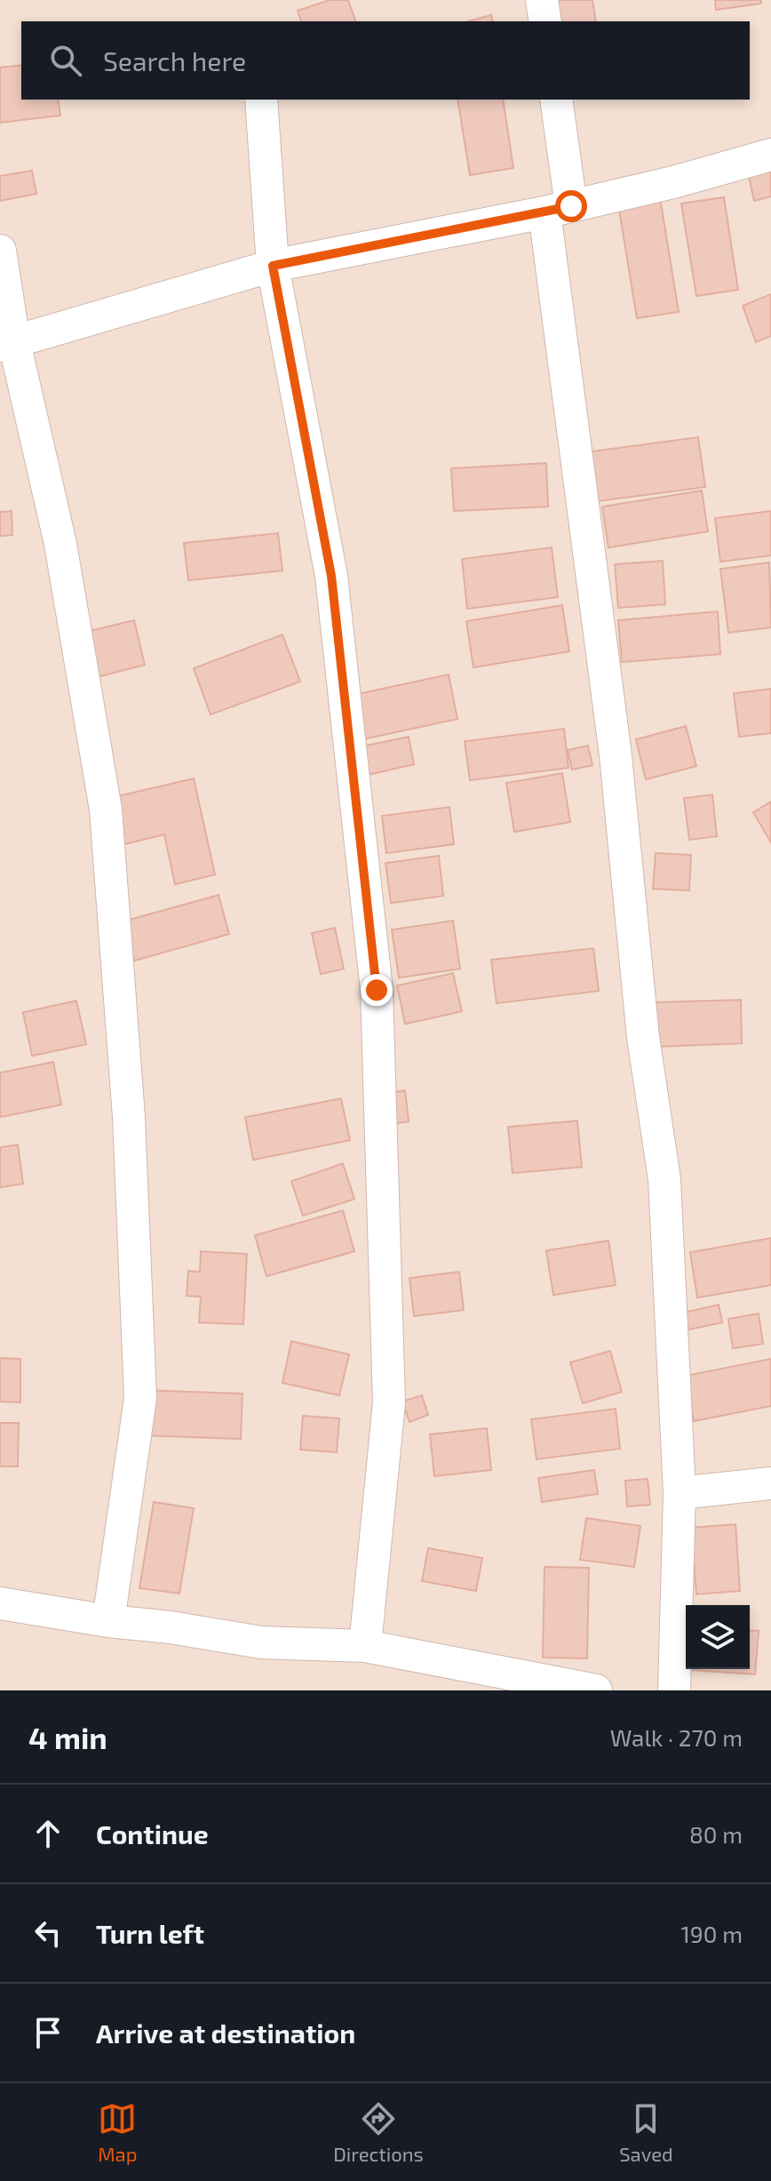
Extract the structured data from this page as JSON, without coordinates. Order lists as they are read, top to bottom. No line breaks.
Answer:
{"page":{"search":"Search here","heading":["4 min","Walk · 270 m"],"list":[["Continue","80 m"],["Turn left","190 m"],"Arrive at destination"],"nav":["Map","Directions","Saved"]}}
